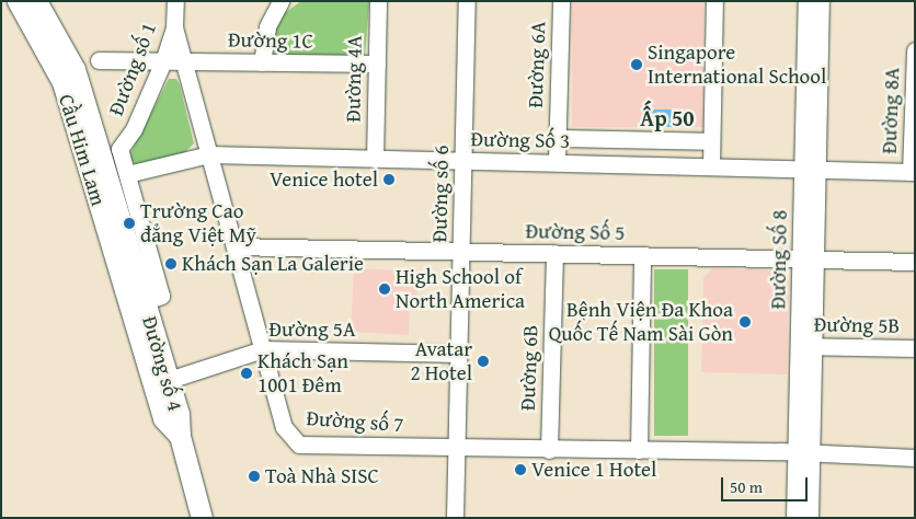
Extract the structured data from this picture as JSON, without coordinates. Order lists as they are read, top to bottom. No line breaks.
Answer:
{"streets":{"main road":["Cầu Him Lam","Đường số 4"],"street":["Đường 1C","Đường 6A","Đường số 1","Đường 4A","Đường 8A","Đường Số 3","Đường số 6","Đường Số 5","Đường Số 8","Đường 5B","Đường 5A","Đường 6B","Đường số 7"]},"crossings":[["Đường 1C","Đường số 1"],["Đường 1C","Đường 4A"],["Đường 1C","Đường số 7"],["Đường 6A","Đường Số 3"],["Đường số 1","Đường Số 3"],["Đường số 1","Đường số 4"],["Đường số 1","Đường số 7"],["Đường 4A","Đường Số 3"],["Đường 8A","Đường Số 3"],["Đường Số 3","Đường số 6"],["Đường Số 3","Đường Số 8"],["Đường Số 3","Đường số 4"],["Đường Số 3","Đường số 7"],["Cầu Him Lam","Đường số 4"],["Đường số 6","Đường Số 5"],["Đường số 6","Đường 5A"],["Đường số 6","Đường số 7"],["Đường Số 5","Đường Số 8"],["Đường Số 5","Đường 6B"],["Đường Số 5","Đường số 7"],["Đường Số 8","Đường 5B"],["Đường Số 8","Đường số 7"],["Đường 5A","Đường số 4"],["Đường 5A","Đường số 7"],["Đường 6B","Đường số 7"]],"districts":["Ấp 50"],"places":["Singapore International School","Venice hotel","Trường Cao đẳng Việt Mỹ","Khách Sạn La Galerie","High School of North America","Bệnh Viện Đa Khoa Quốc Tế Nam Sài Gòn","Avatar 2 Hotel","Khách Sạn 1001 Đêm","Venice 1 Hotel","Toà Nhà SISC"],"scale_bar":"50 m"}
